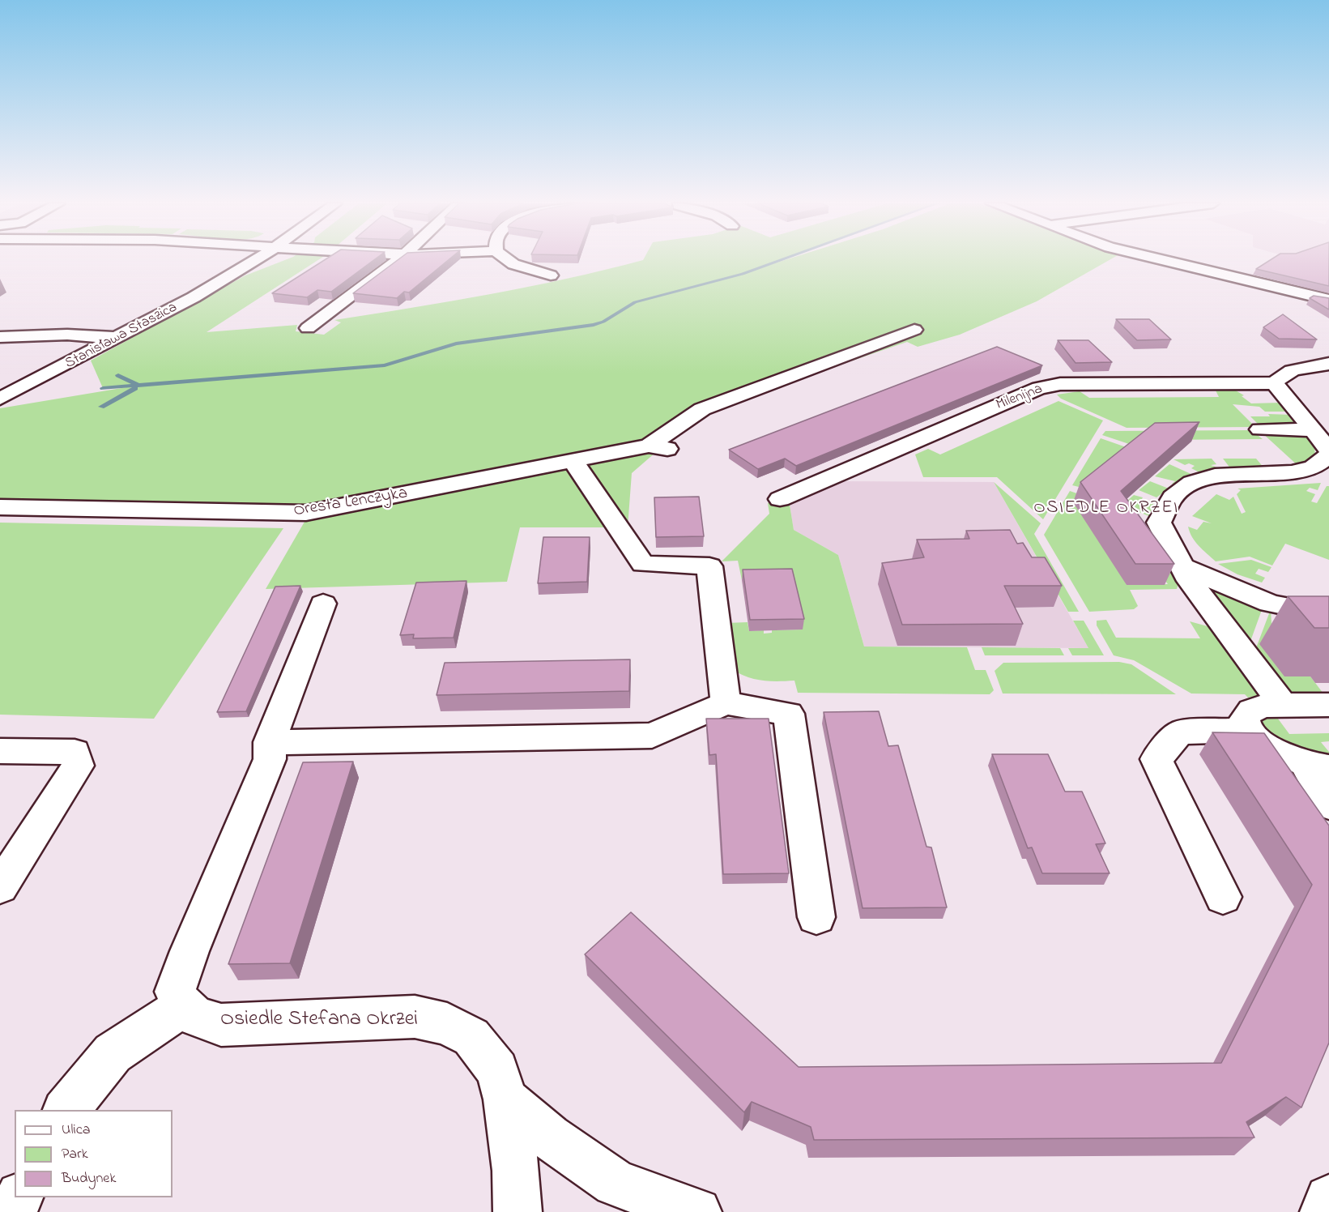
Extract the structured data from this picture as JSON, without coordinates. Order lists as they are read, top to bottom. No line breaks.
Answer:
{"streets":{"street":["Stanisława Staszica","Milenijna","Oresta Lenczyka","Osiedle Stefana Okrzei"]},"districts":["OSIEDLE OKRZEI"],"legend":["Ulica","Park","Budynek"]}
